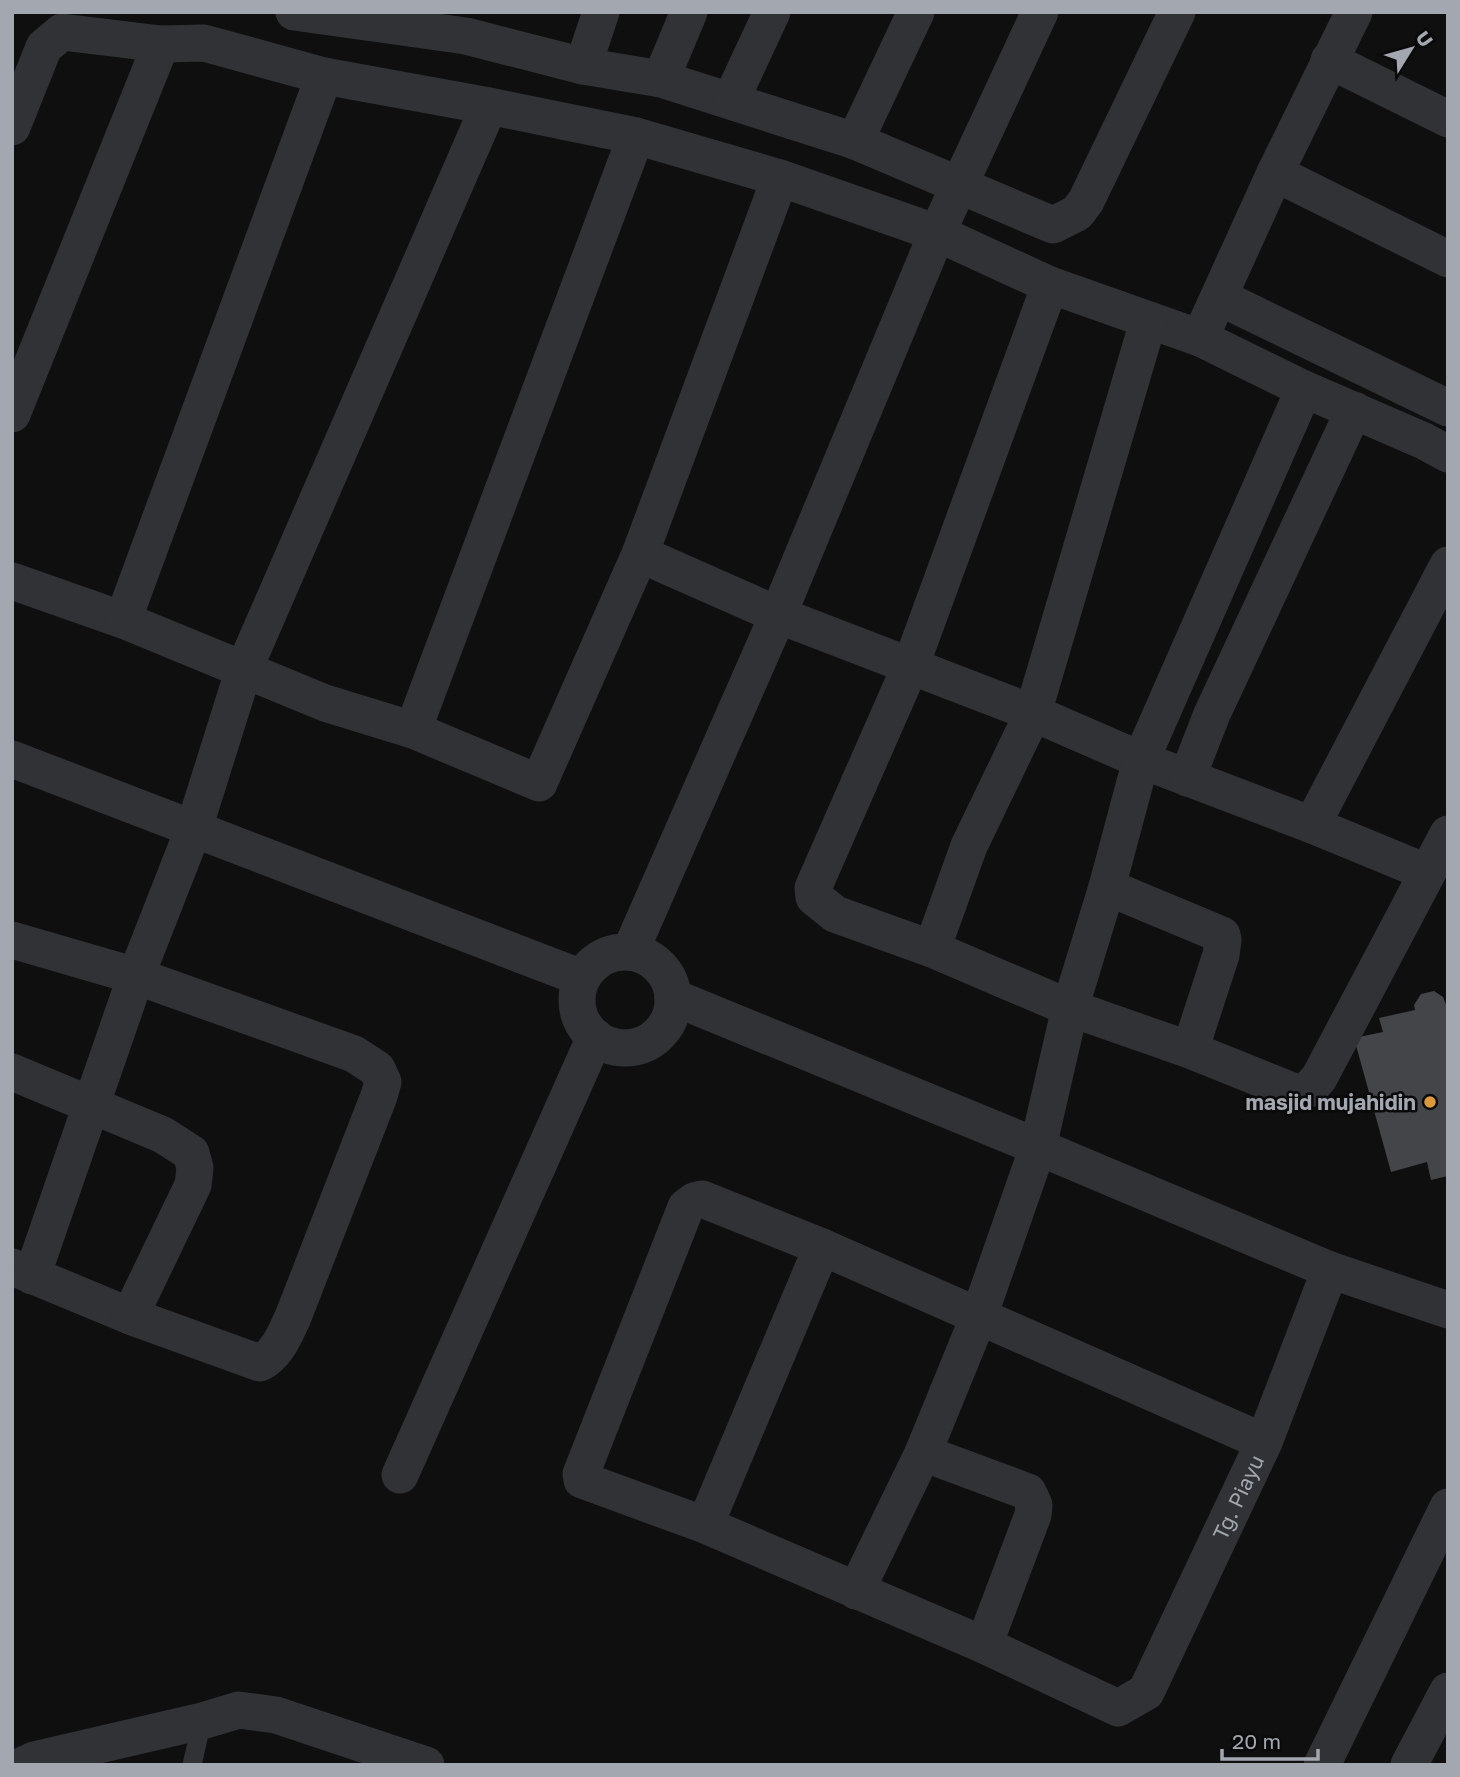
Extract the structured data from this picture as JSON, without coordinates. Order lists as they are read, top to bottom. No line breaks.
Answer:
{"streets":{"street":["Tg. Piayu"]},"places":["masjid mujahidin"],"scale_bar":"20 m","north":"top right"}
